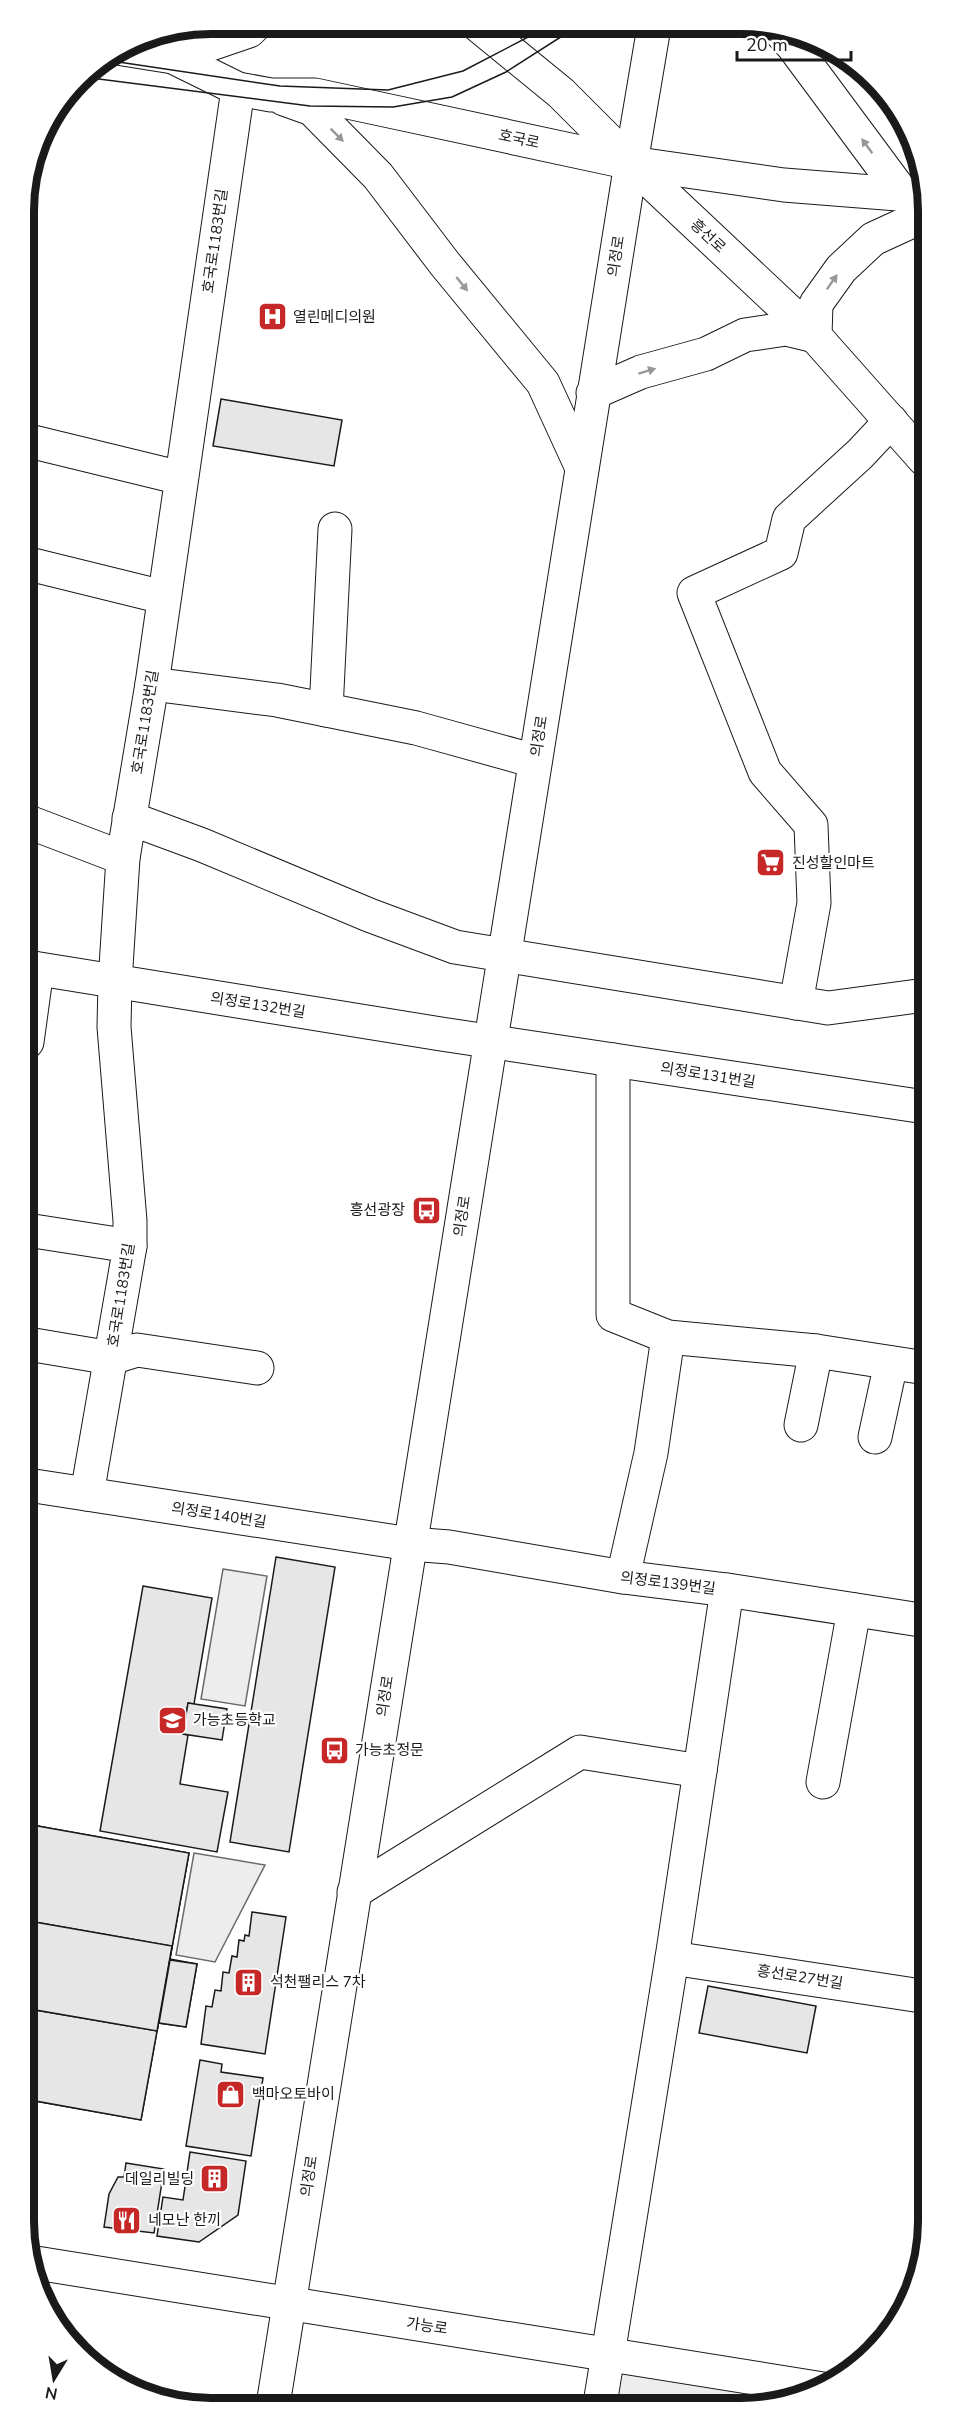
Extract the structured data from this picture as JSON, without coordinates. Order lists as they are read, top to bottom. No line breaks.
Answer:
{"streets":{"street":["호국로","흥선로","호국로1183번길","의정로","의정로132번길","의정로131번길","의정로140번길","의정로139번길","흥선로27번길","가능로"]},"crossings":[["호국로","흥선로"],["호국로","호국로1183번길"],["호국로","의정로"],["흥선로","의정로"],["호국로1183번길","의정로132번길"],["호국로1183번길","의정로140번길"],["의정로","의정로132번길"],["의정로","의정로131번길"],["의정로","의정로140번길"],["의정로","의정로139번길"],["의정로","가능로"],["의정로132번길","의정로131번길"],["의정로140번길","의정로139번길"]],"places":{"hospital":["열린메디의원"],"supermarket":["진성할인마트"],"bus stop":["흥선광장","가능초정문"],"school or university":["가능초등학교"],"building":["석천팰리스 7차","데일리빌딩"],"shop":["백마오토바이"],"restaurant":["네모난 한끼"]},"scale_bar":"20 m","north":"bottom"}
